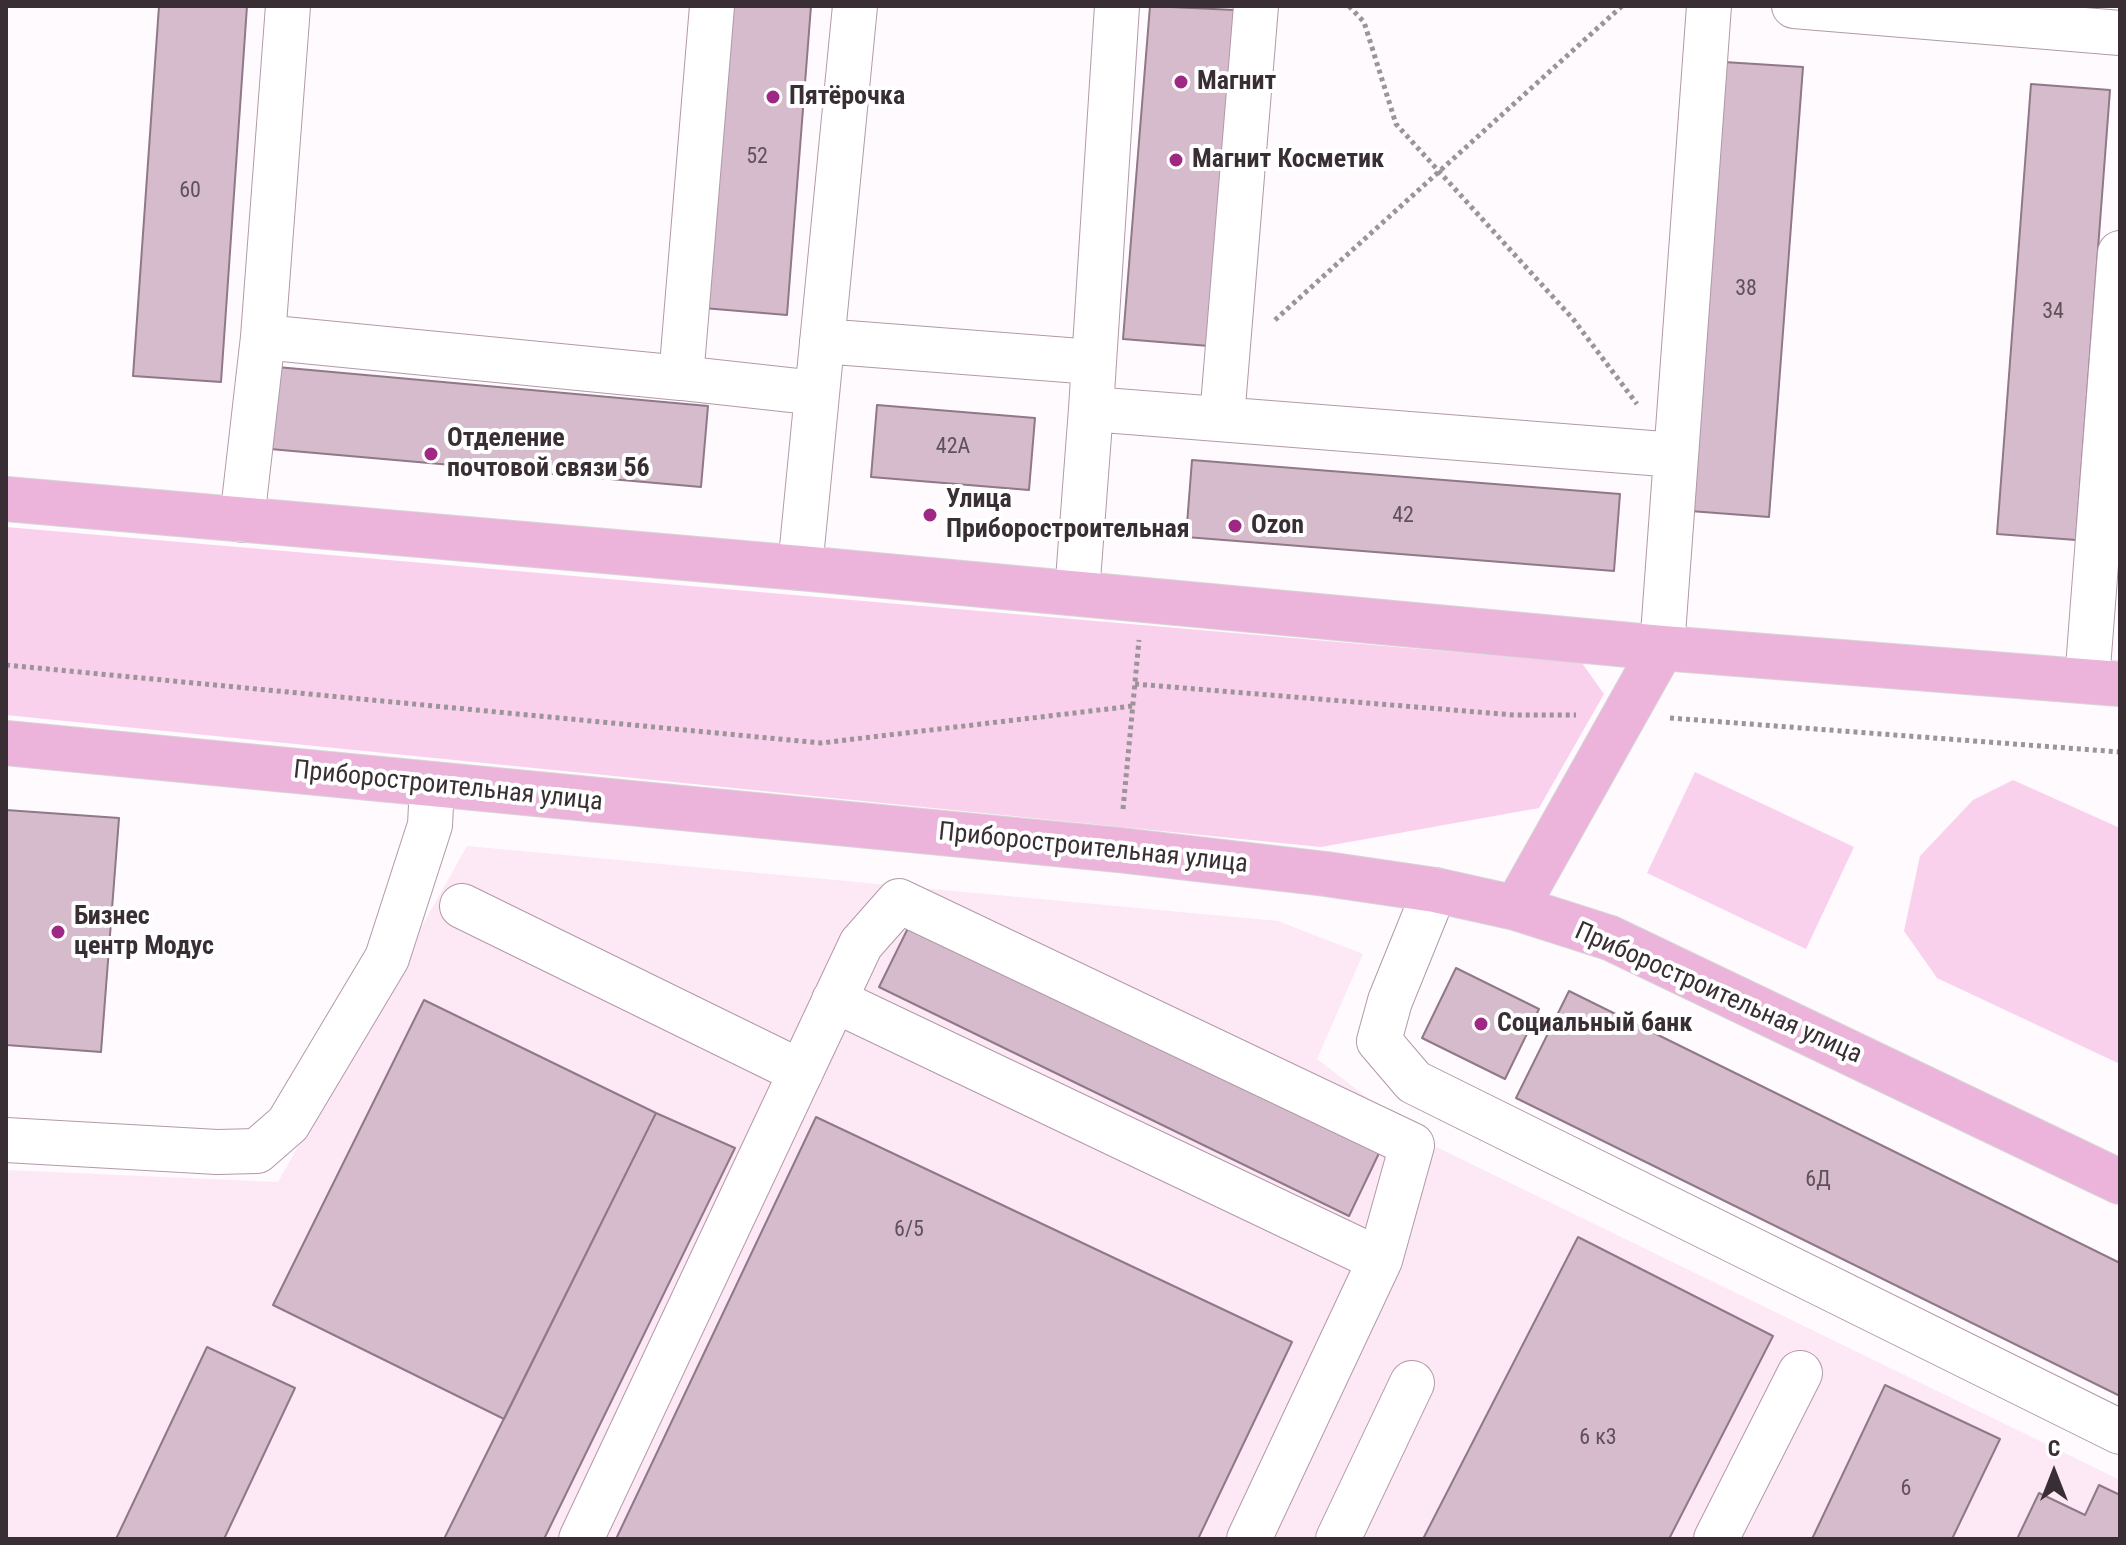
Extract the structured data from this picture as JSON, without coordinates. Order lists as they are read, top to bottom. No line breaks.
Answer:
{"streets":{"main road":["Приборостроительная улица"]},"places":["Магнит","Пятёрочка","Магнит Косметик","Отделение почтовой связи 56","Улица Приборостроительная","Ozon","Бизнес центр Модус","Социальный банк"],"house_numbers":["52","60","38","34","42А","42","6Д","6/5","6 к3","6"],"north":"top"}
